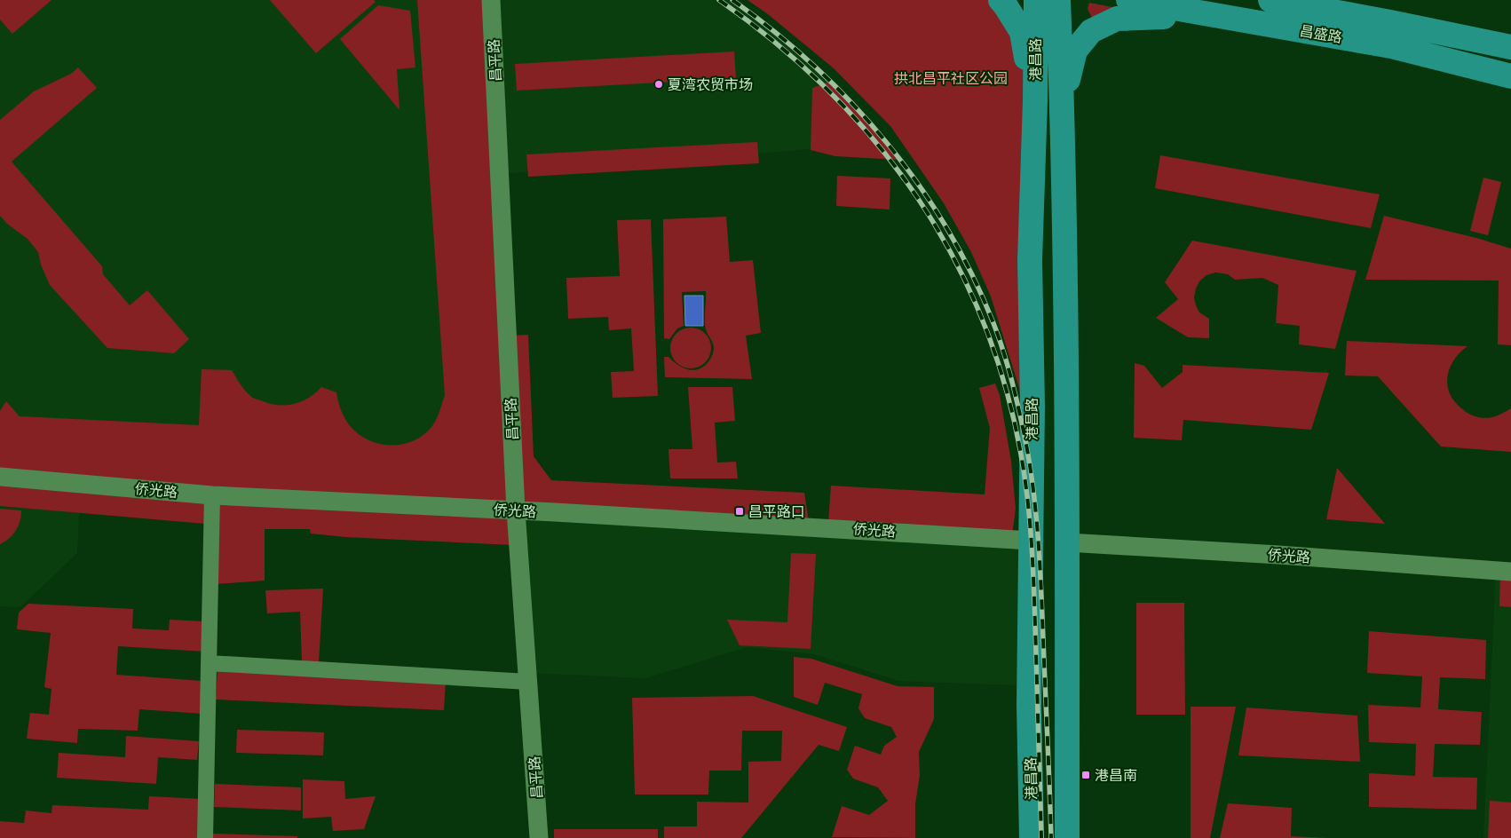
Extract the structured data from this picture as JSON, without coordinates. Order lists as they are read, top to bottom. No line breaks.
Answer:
{"streets":{"main road":["昌盛路","港昌路"],"street":["昌平路","侨光路"]},"crossings":[["港昌路","侨光路"],["昌平路","侨光路"]],"parks":["拱北昌平社区公园"],"places":{"other":["夏湾农贸市场"],"transit":["昌平路口","港昌南"]}}
